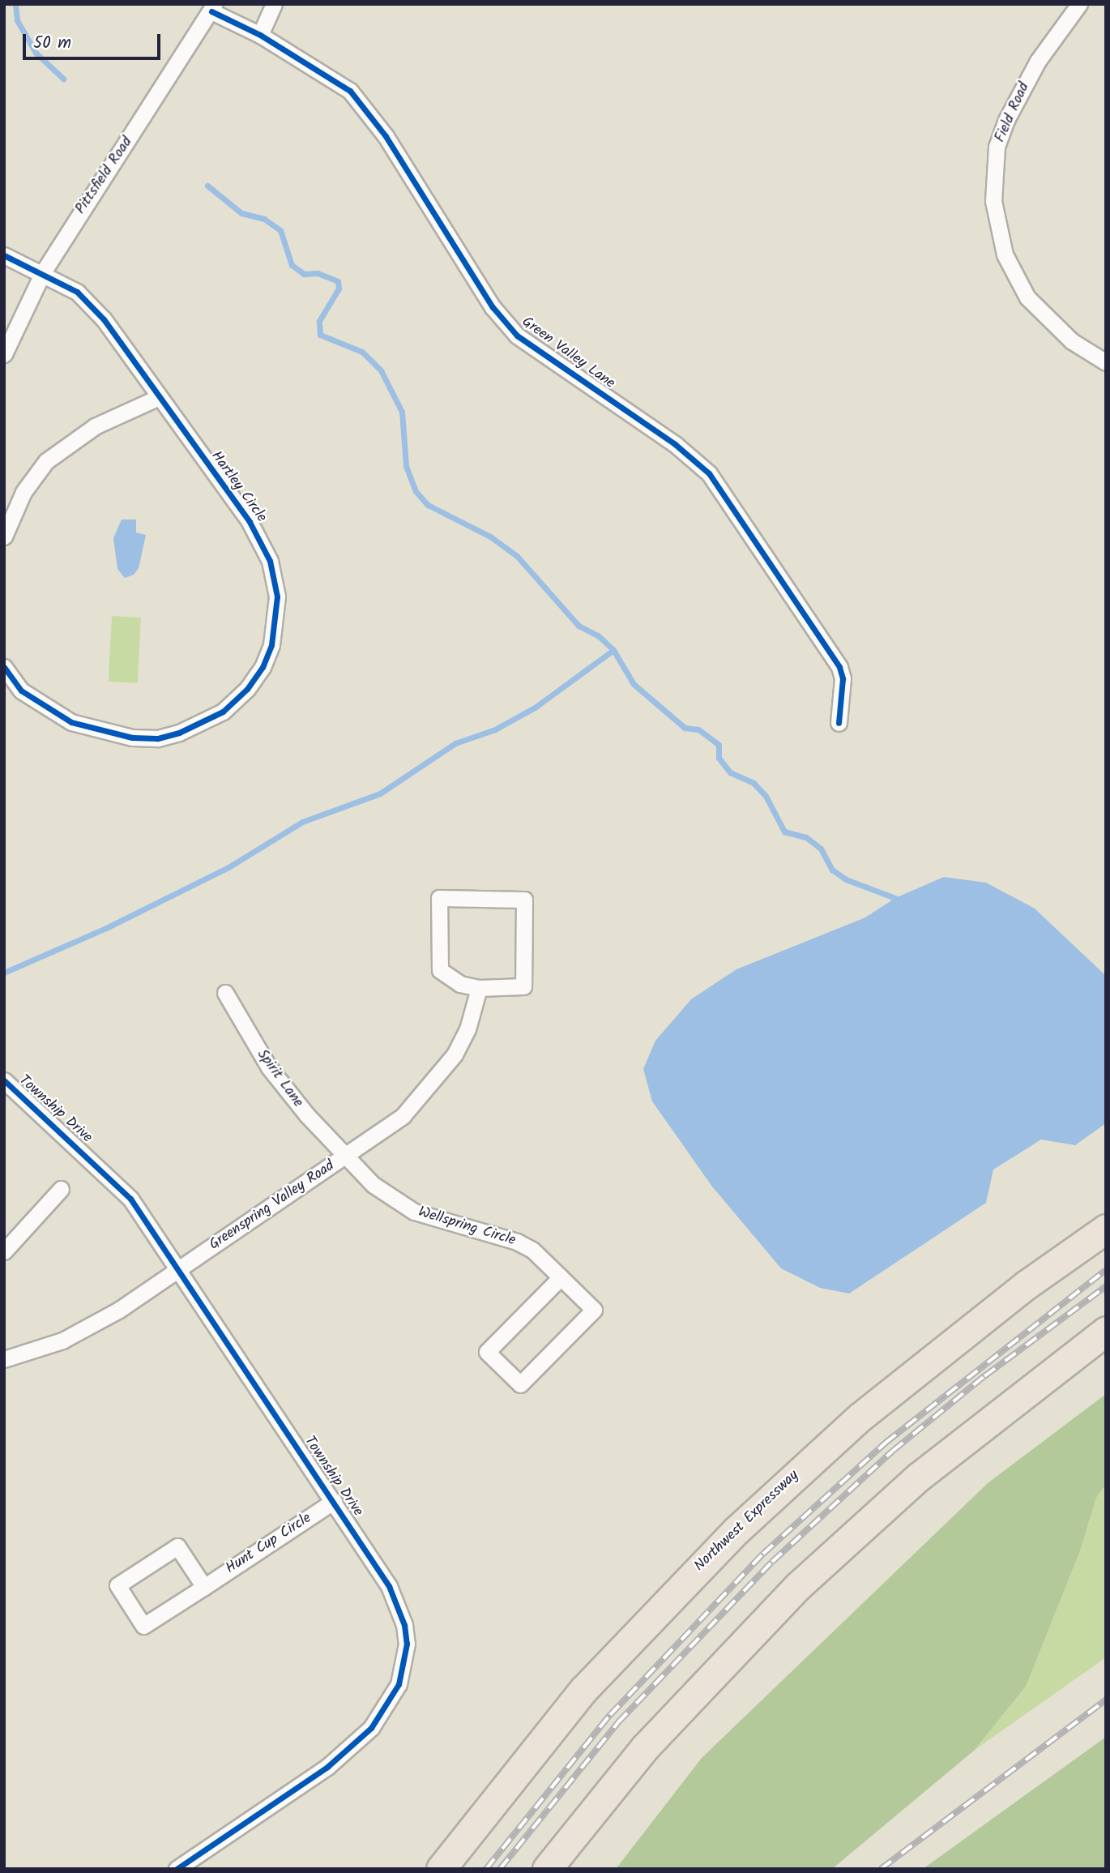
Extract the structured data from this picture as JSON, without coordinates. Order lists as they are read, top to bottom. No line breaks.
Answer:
{"streets":{"highway":["Northwest Expressway"],"street":["Field Road","Pittsfield Road","Green Valley Lane","Hartley Circle","Spirit Lane","Township Drive","Greenspring Valley Road","Wellspring Circle","Hunt Cup Circle"]},"crossings":[["Pittsfield Road","Green Valley Lane"],["Pittsfield Road","Hartley Circle"],["Spirit Lane","Greenspring Valley Road"],["Spirit Lane","Wellspring Circle"],["Township Drive","Greenspring Valley Road"],["Township Drive","Hunt Cup Circle"],["Greenspring Valley Road","Wellspring Circle"]],"scale_bar":"50 m"}
